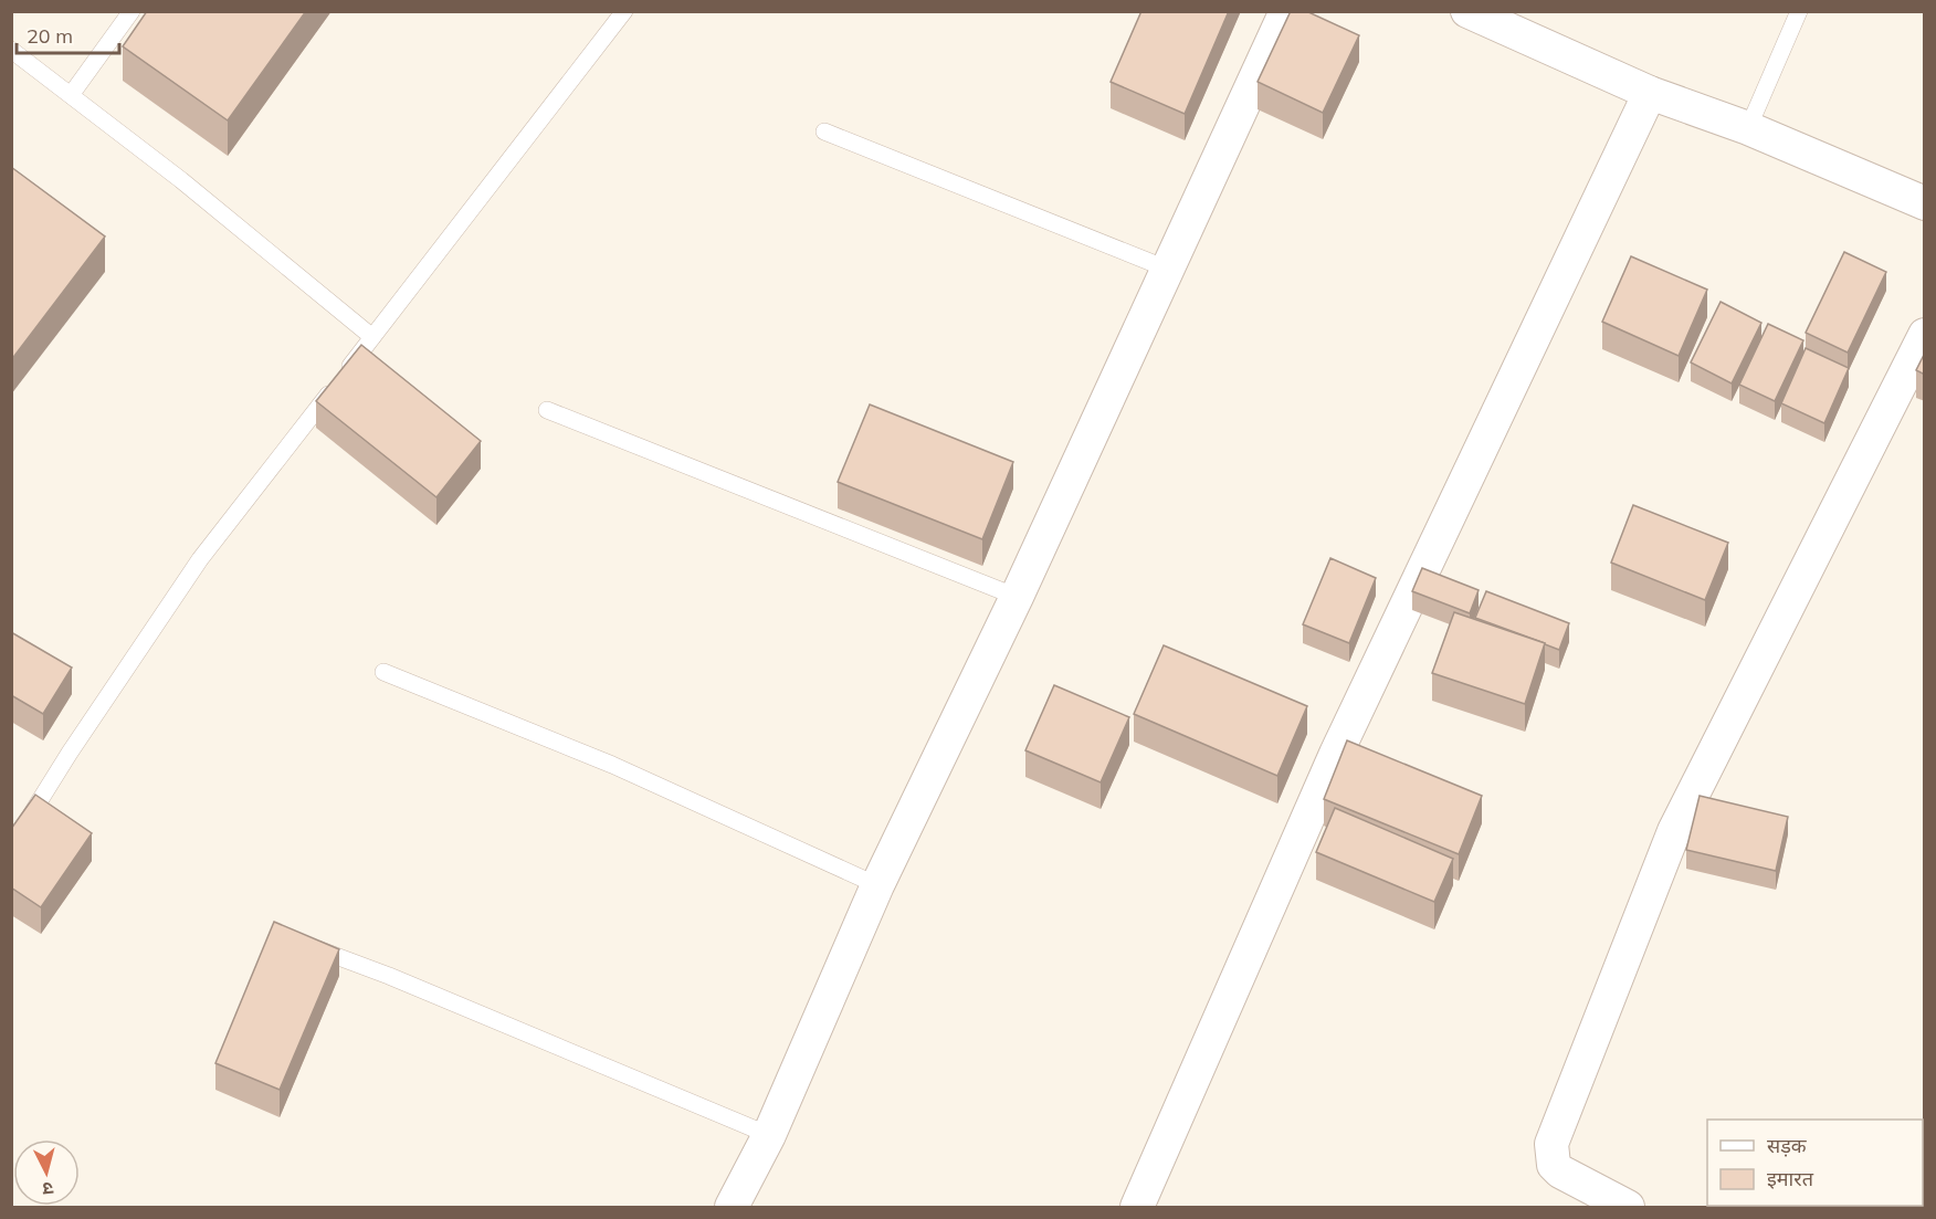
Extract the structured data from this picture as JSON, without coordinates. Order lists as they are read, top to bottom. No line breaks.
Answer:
{"legend":["सड़क","इमारत"],"scale_bar":"20 m","north":"bottom"}
